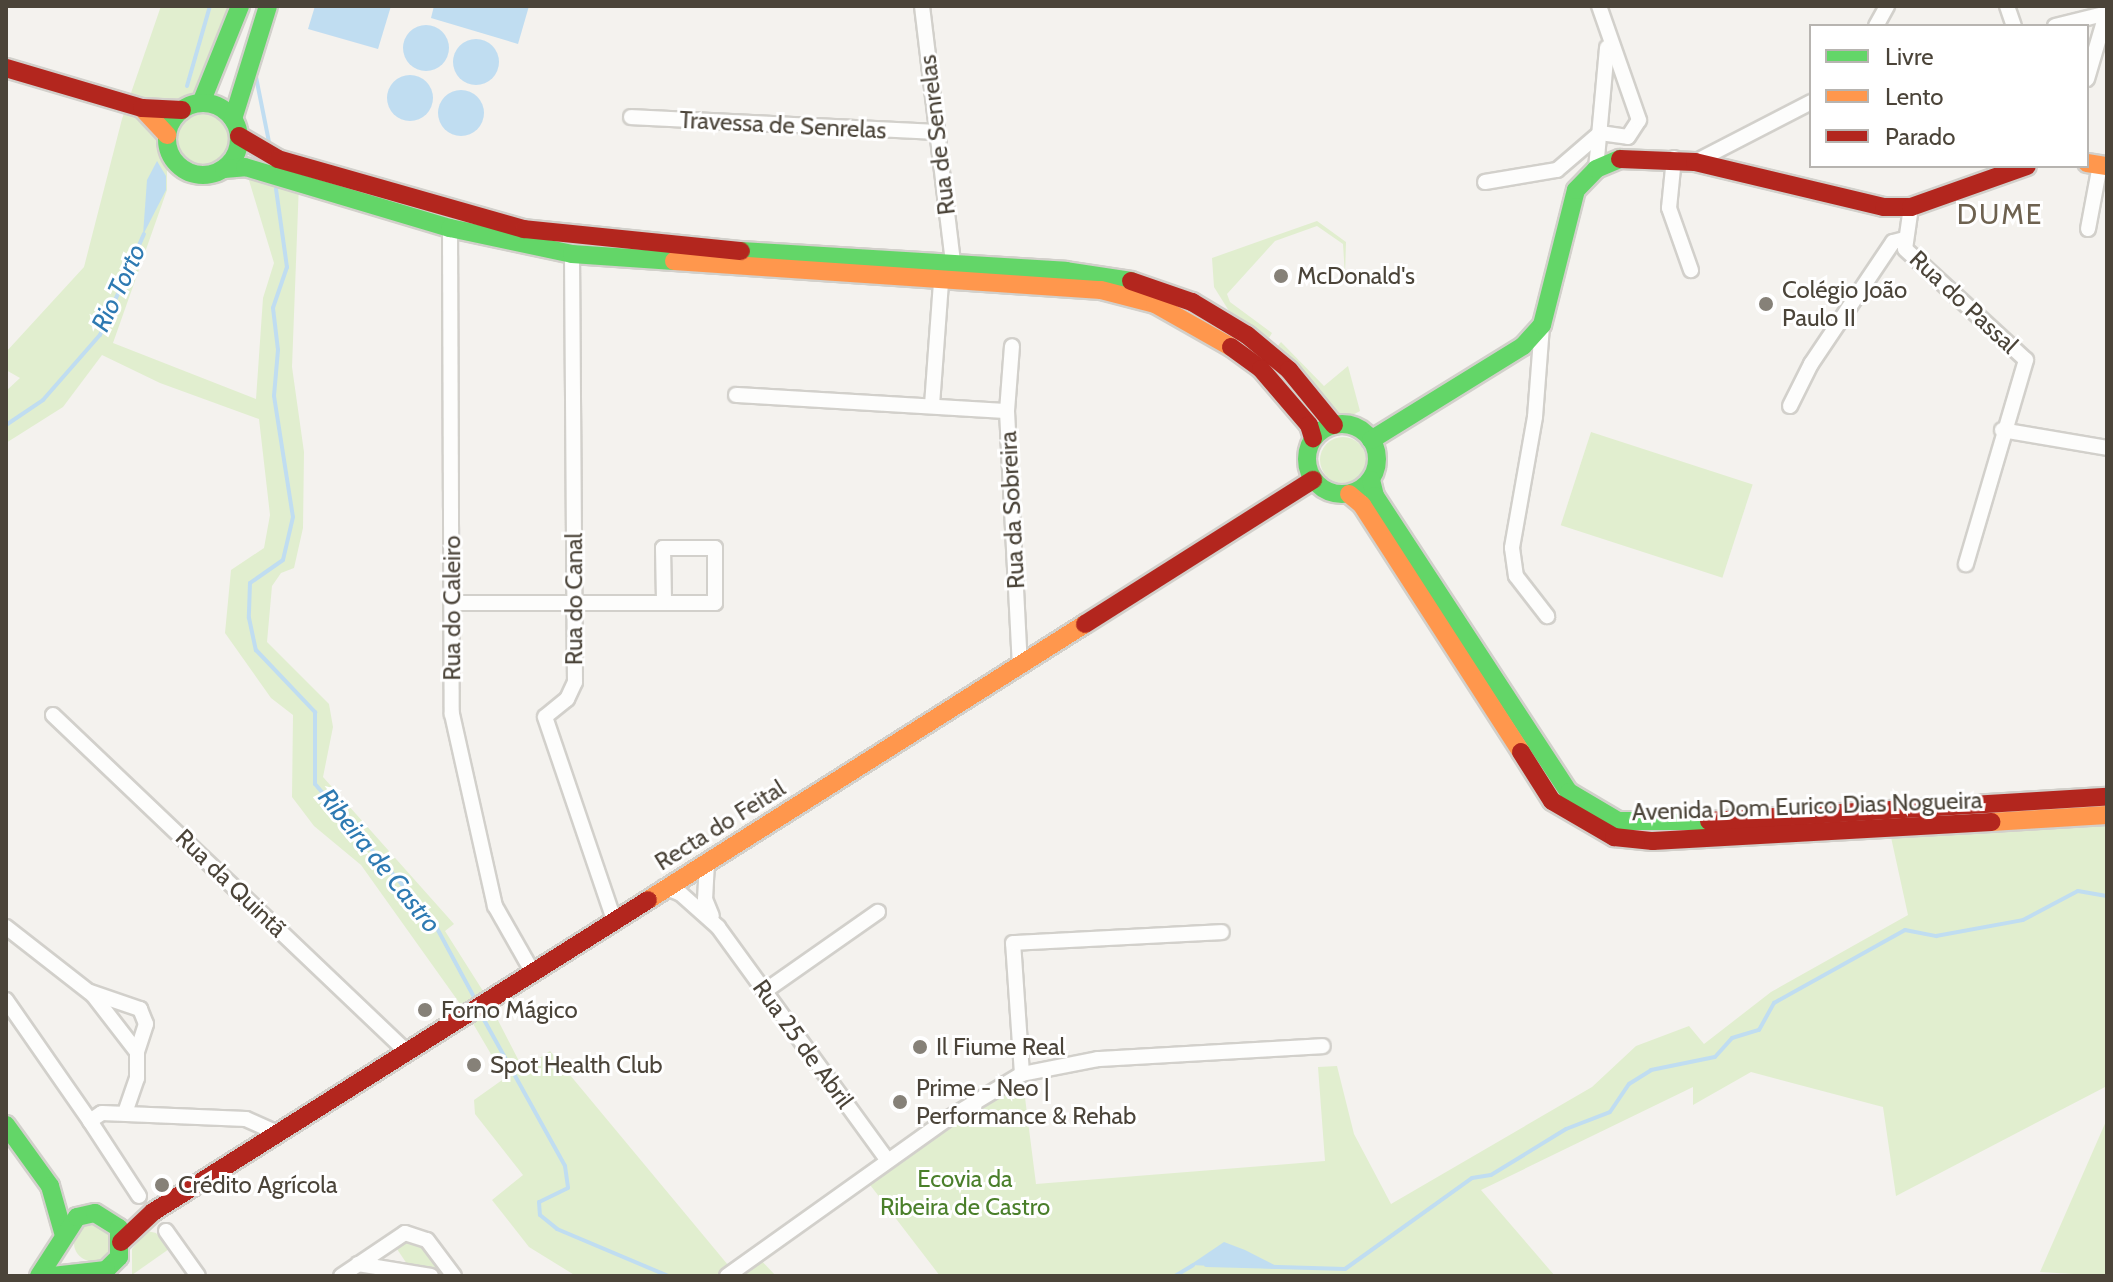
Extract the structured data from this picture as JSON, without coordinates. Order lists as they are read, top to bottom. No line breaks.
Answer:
{"streets":{"main road":["Avenida Dom Eurico Dias Nogueira","Recta do Feital"],"street":["Travessa de Senrelas","Rua de Senrelas","Rua do Passal","Rua da Sobreira","Rua do Canal","Rua do Caleiro","Rua da Quintã","Rua 25 de Abril"]},"crossings":[["Travessa de Senrelas","Rua de Senrelas"],["Rua da Sobreira","Recta do Feital"],["Rua do Canal","Recta do Feital"],["Rua do Caleiro","Recta do Feital"],["Avenida Dom Eurico Dias Nogueira","Recta do Feital"],["Recta do Feital","Rua da Quintã"],["Recta do Feital","Rua 25 de Abril"]],"districts":["DUME"],"water":["Rio Torto","Ribeira de Castro"],"parks":["Ecovia da Ribeira de Castro"],"places":["McDonald's","Colégio João Paulo II","Forno Mágico","Il Fiume Real","Spot Health Club","Prime - Neo | Performance & Rehab","Crédito Agrícola"],"legend":["Livre","Lento","Parado"]}
